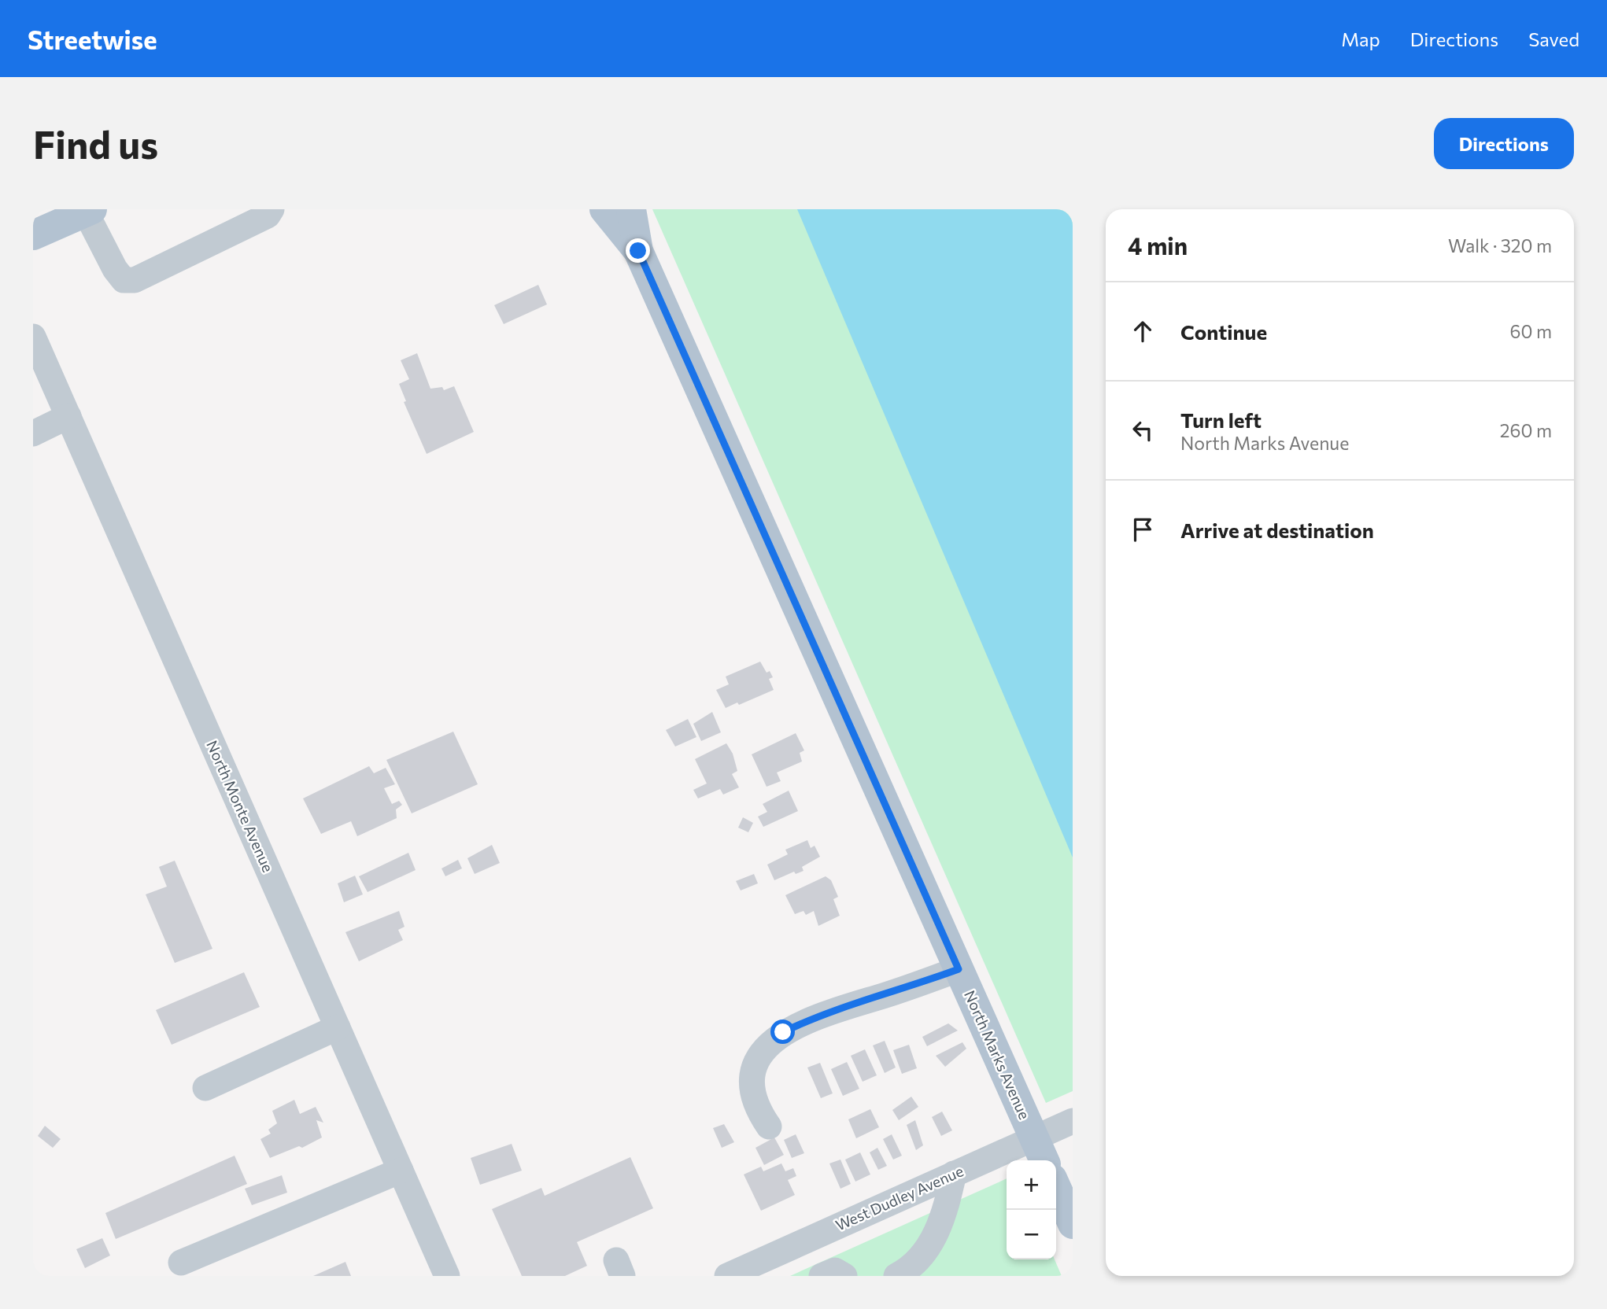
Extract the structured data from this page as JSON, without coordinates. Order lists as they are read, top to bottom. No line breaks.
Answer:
{"streets":{"main road":["North Marks Avenue"],"street":["North Monte Avenue","West Dudley Avenue"]},"crossings":[["North Marks Avenue","West Dudley Avenue"]],"page":{"header":"Streetwise","nav":["Map","Directions","Saved"],"buttons":"Directions","title":"Find us","heading":["4 min","Walk · 320 m"],"list":[["Continue","60 m"],["Turn left","North Marks Avenue","260 m"],"Arrive at destination"],"map_buttons":["+","−"]}}
